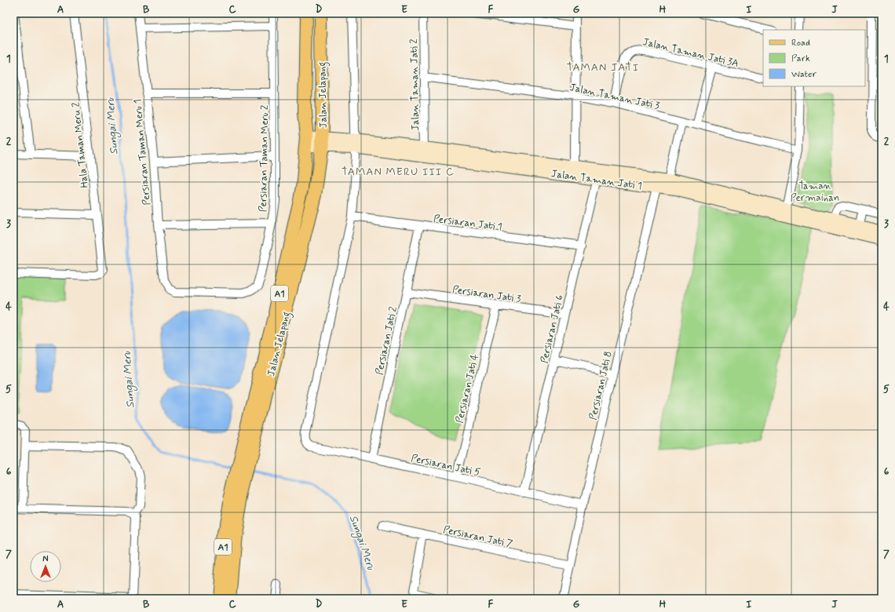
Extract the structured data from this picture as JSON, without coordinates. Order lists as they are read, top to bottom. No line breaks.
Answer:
{"streets":{"main road":["Jalan Jelapang","A1"],"street":["Jalan Taman Jati 3A","Jalan Taman Jati 2","Jalan Taman Jati 3","Hala Taman Meru 2","Persiaran Taman Meru 1","Persiaran Taman Meru 2","Jalan Taman Jati 1","Persiaran Jati 1","Persiaran Jati 3","Persiaran Jati 6","Persiaran Jati 2","Persiaran Jati 8","Persiaran Jati 4","Persiaran Jati 5","Persiaran Jati 7"]},"crossings":[["Jalan Taman Jati 3A","Jalan Taman Jati 3"],["Jalan Taman Jati 2","Jalan Taman Jati 3"],["Jalan Taman Jati 2","Jalan Taman Jati 1"],["Jalan Jelapang","Jalan Taman Jati 1"],["Jalan Taman Jati 3","Persiaran Jati 8"],["Persiaran Taman Meru 1","Persiaran Taman Meru 2"],["Jalan Taman Jati 1","Persiaran Jati 6"],["Jalan Taman Jati 1","Persiaran Jati 8"],["Persiaran Jati 1","Persiaran Jati 6"],["Persiaran Jati 1","Persiaran Jati 2"],["Persiaran Jati 1","Persiaran Jati 5"],["Persiaran Jati 3","Persiaran Jati 6"],["Persiaran Jati 3","Persiaran Jati 2"],["Persiaran Jati 3","Persiaran Jati 4"],["Persiaran Jati 6","Persiaran Jati 5"],["Persiaran Jati 2","Persiaran Jati 5"],["Persiaran Jati 8","Persiaran Jati 5"],["Persiaran Jati 8","Persiaran Jati 7"],["Persiaran Jati 4","Persiaran Jati 5"]],"districts":["TAMAN JATI","TAMAN MERU III C"],"water":["Sungai Meru"],"parks":["Taman Permainan"],"legend":["Road","Park","Water"],"north":"top","grid":{"columns":["A","B","C","D","E","F","G","H","I","J"],"rows":["1","2","3","4","5","6","7"]}}
